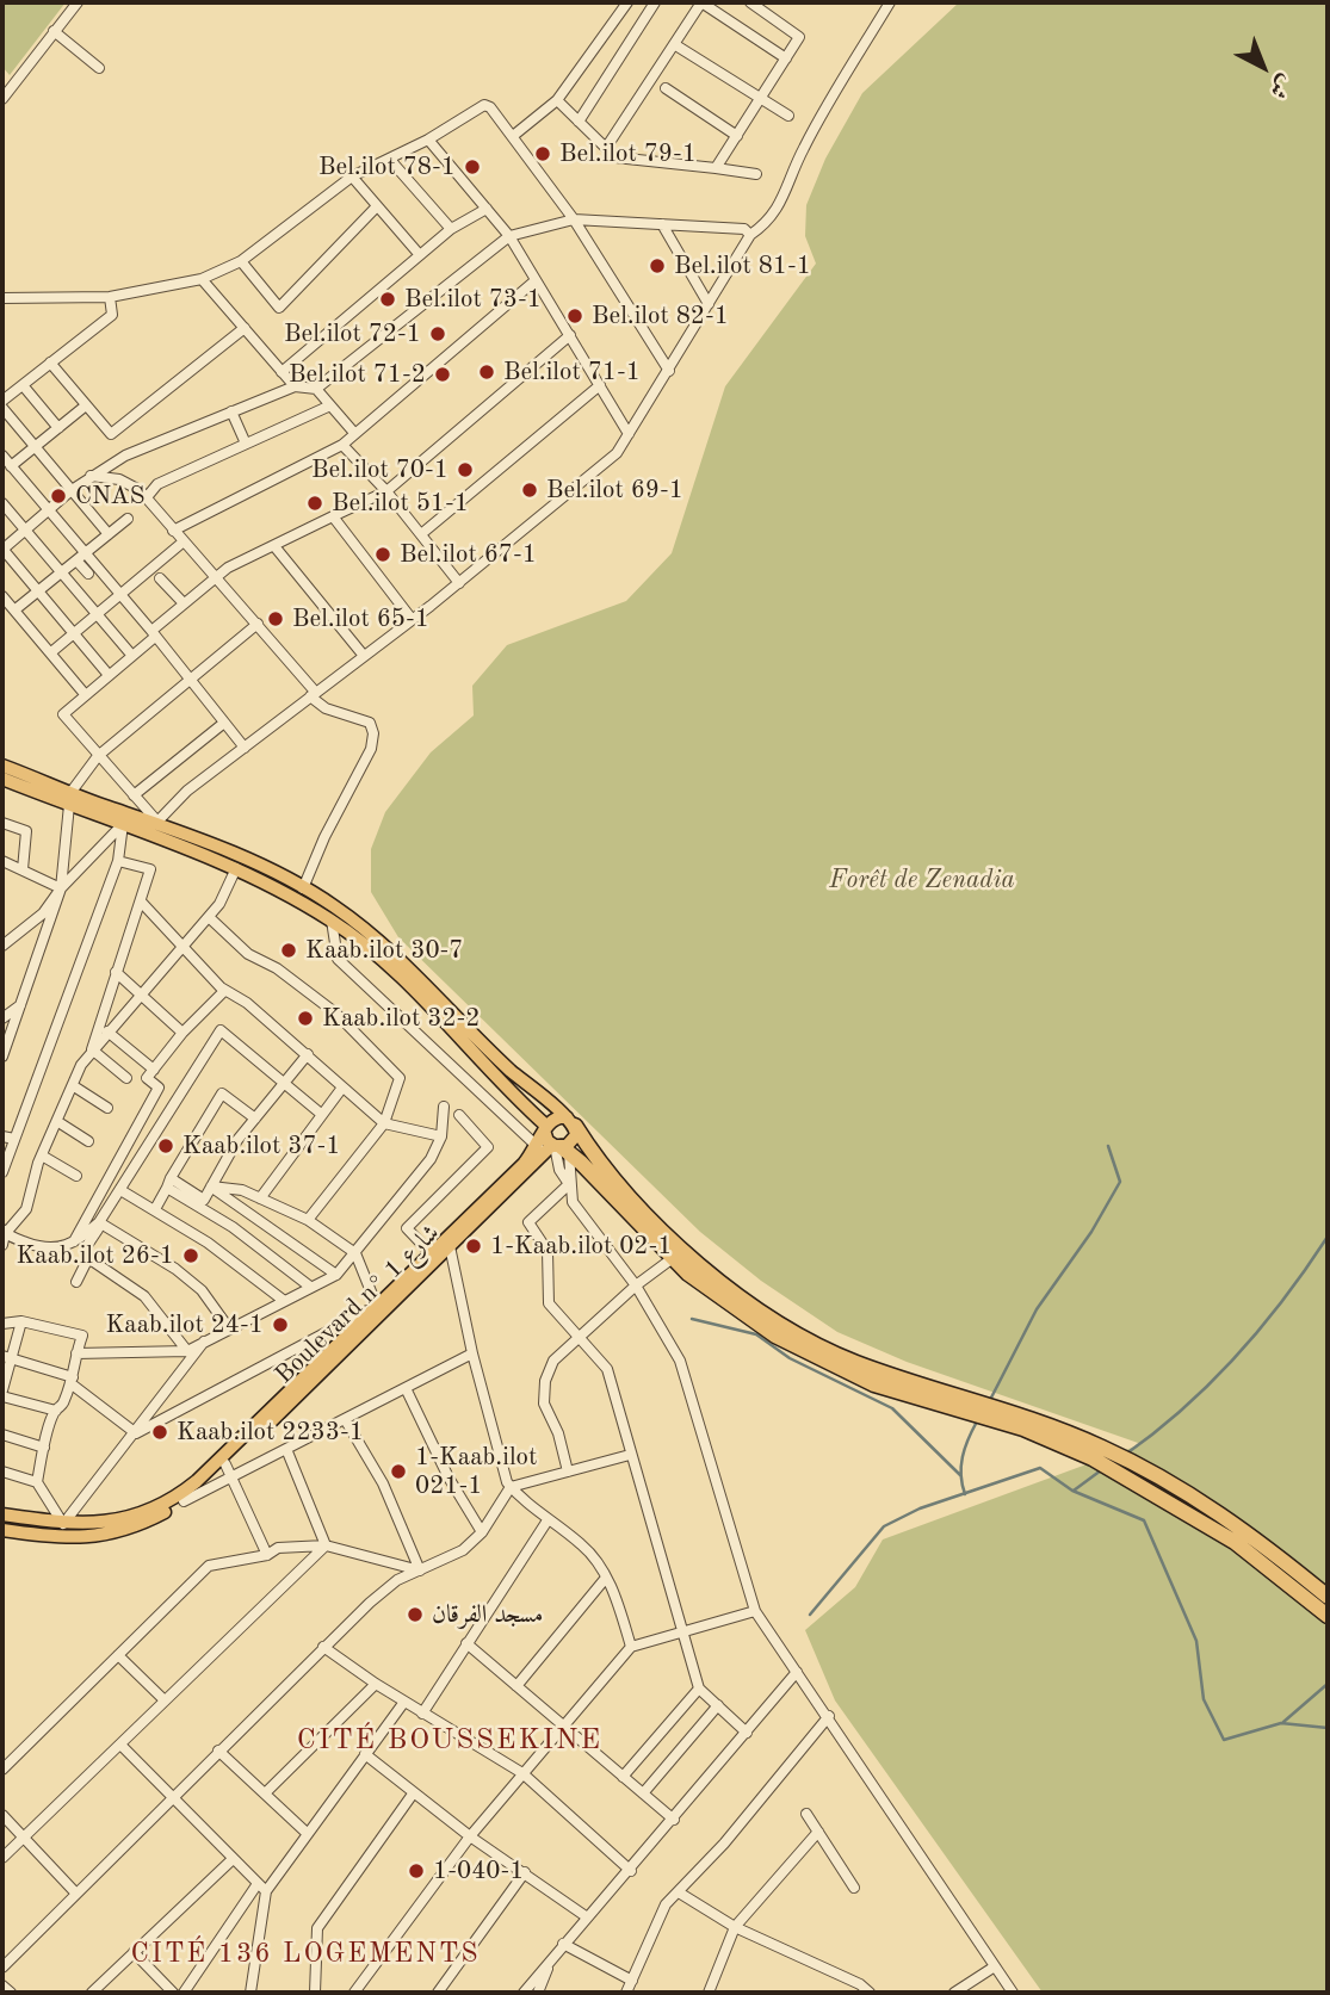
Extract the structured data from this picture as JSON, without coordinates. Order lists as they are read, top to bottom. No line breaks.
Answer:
{"streets":{"main road":["Boulevard n° شارع 1"]},"districts":["CITÉ BOUSSEKINE","CITÉ 136 LOGEMENTS"],"parks":["Forêt de Zenadia"],"places":["Bel.ilot 79-1","Bel.ilot 78-1","Bel.ilot 81-1","Bel.ilot 73-1","Bel.ilot 82-1","Bel.ilot 72-1","Bel.ilot 71-1","Bel.ilot 71-2","Bel.ilot 70-1","Bel.ilot 69-1","CNAS","Bel.ilot 51-1","Bel.ilot 67-1","Bel.ilot 65-1","Kaab.ilot 30-7","Kaab.ilot 32-2","Kaab.ilot 37-1","1-Kaab.ilot 02-1","Kaab.ilot 26-1","Kaab.ilot 24-1","Kaab.ilot 2233-1","1-Kaab.ilot 021-1","مسجد الفرقان","1-040-1"],"north":"bottom right"}
